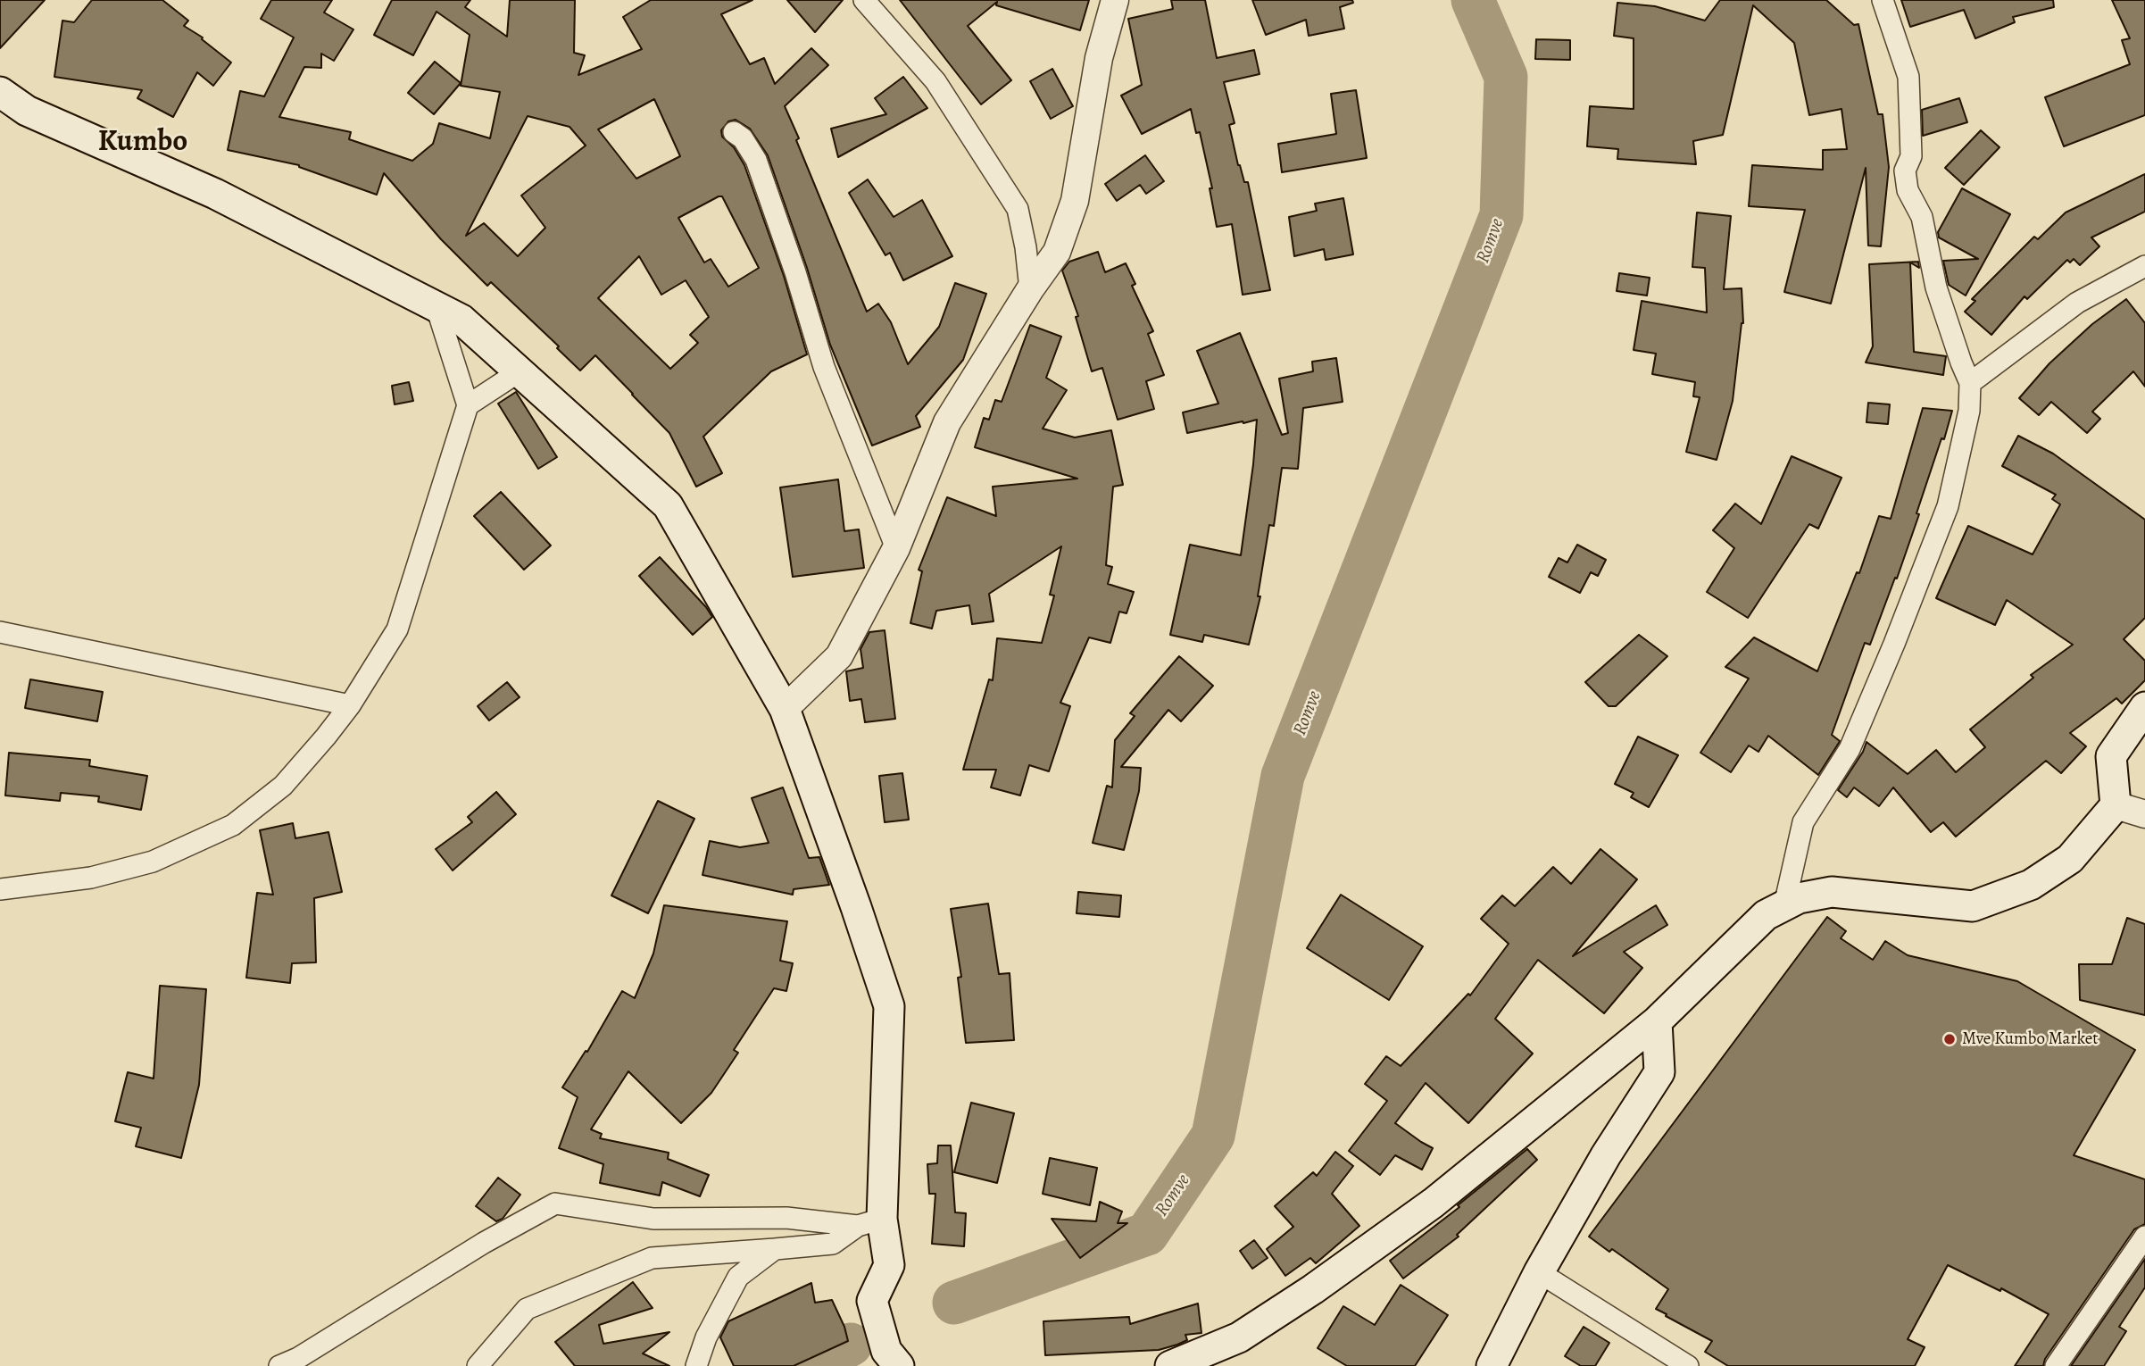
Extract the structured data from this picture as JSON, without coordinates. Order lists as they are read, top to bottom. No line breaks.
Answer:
{"districts":["Kumbo"],"water":["Romve"],"places":["Mve Kumbo Market"]}
